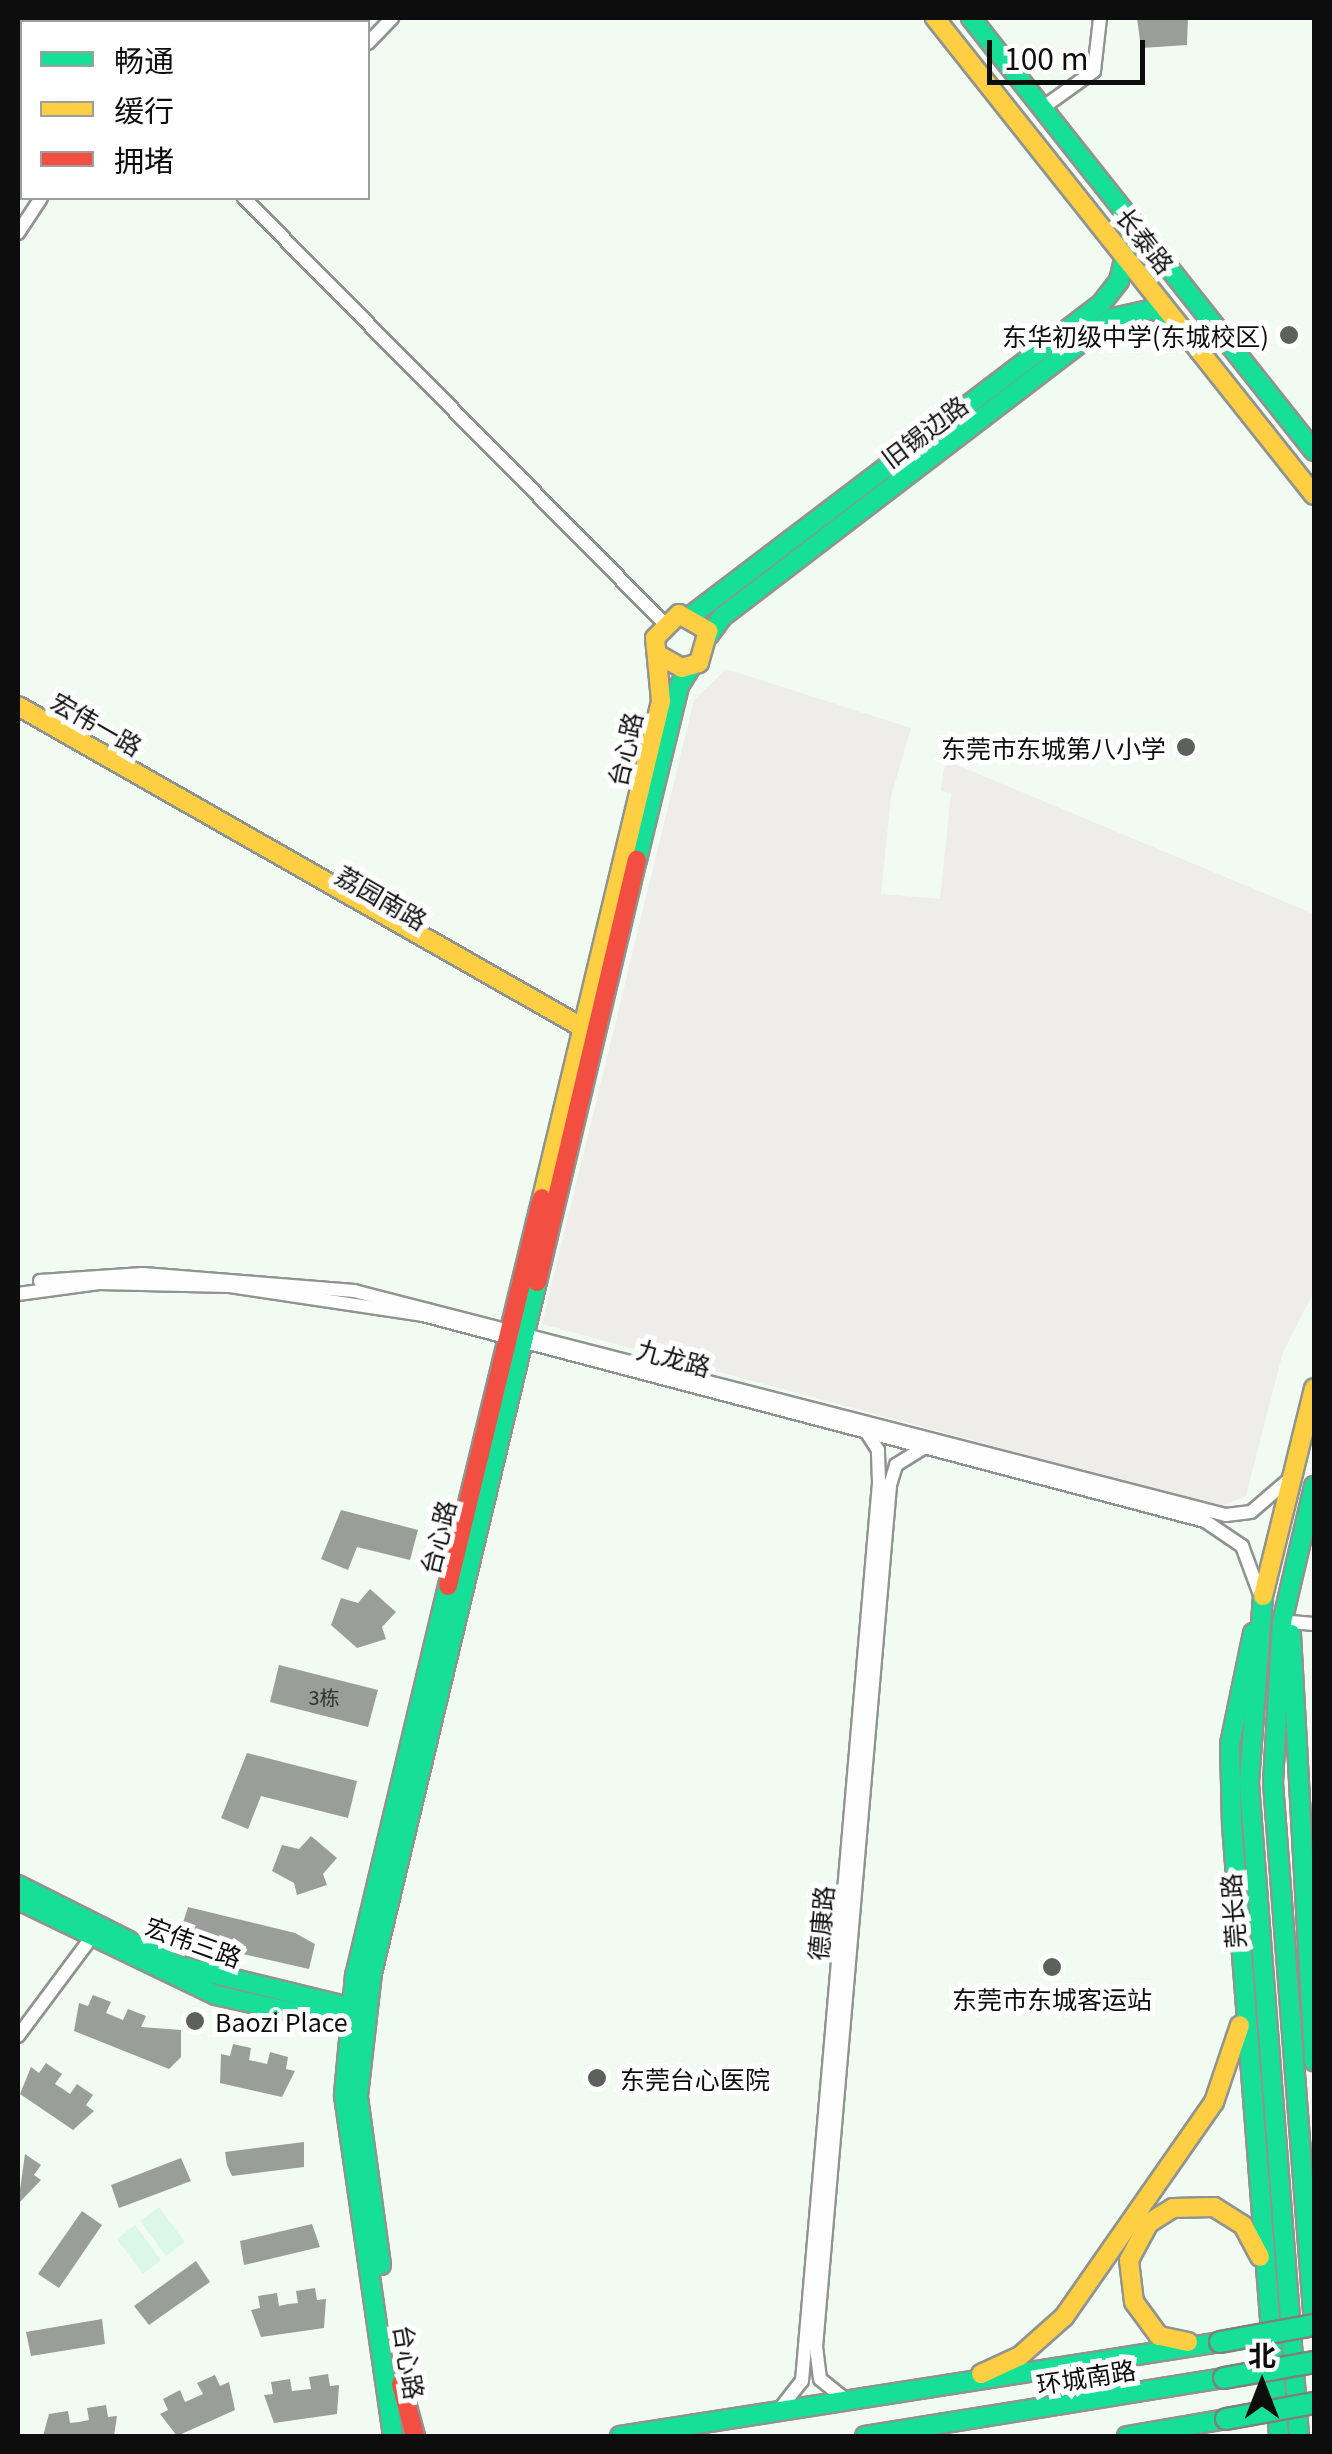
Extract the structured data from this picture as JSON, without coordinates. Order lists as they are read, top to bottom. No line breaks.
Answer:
{"streets":{"main road":["长泰路","旧锡边路","宏伟一路","台心路","荔园南路","莞长路","宏伟三路","环城南路"],"street":["九龙路","德康路"]},"crossings":[["长泰路","旧锡边路"],["旧锡边路","台心路"],["宏伟一路","荔园南路"],["台心路","荔园南路"],["台心路","九龙路"],["台心路","宏伟三路"],["九龙路","莞长路"],["九龙路","德康路"]],"places":["东华初级中学(东城校区)","东莞市东城第八小学","东莞市东城客运站","Baozi Place","东莞台心医院"],"house_numbers":["3栋"],"legend":["畅通","缓行","拥堵"],"scale_bar":"100 m","north":"top"}
